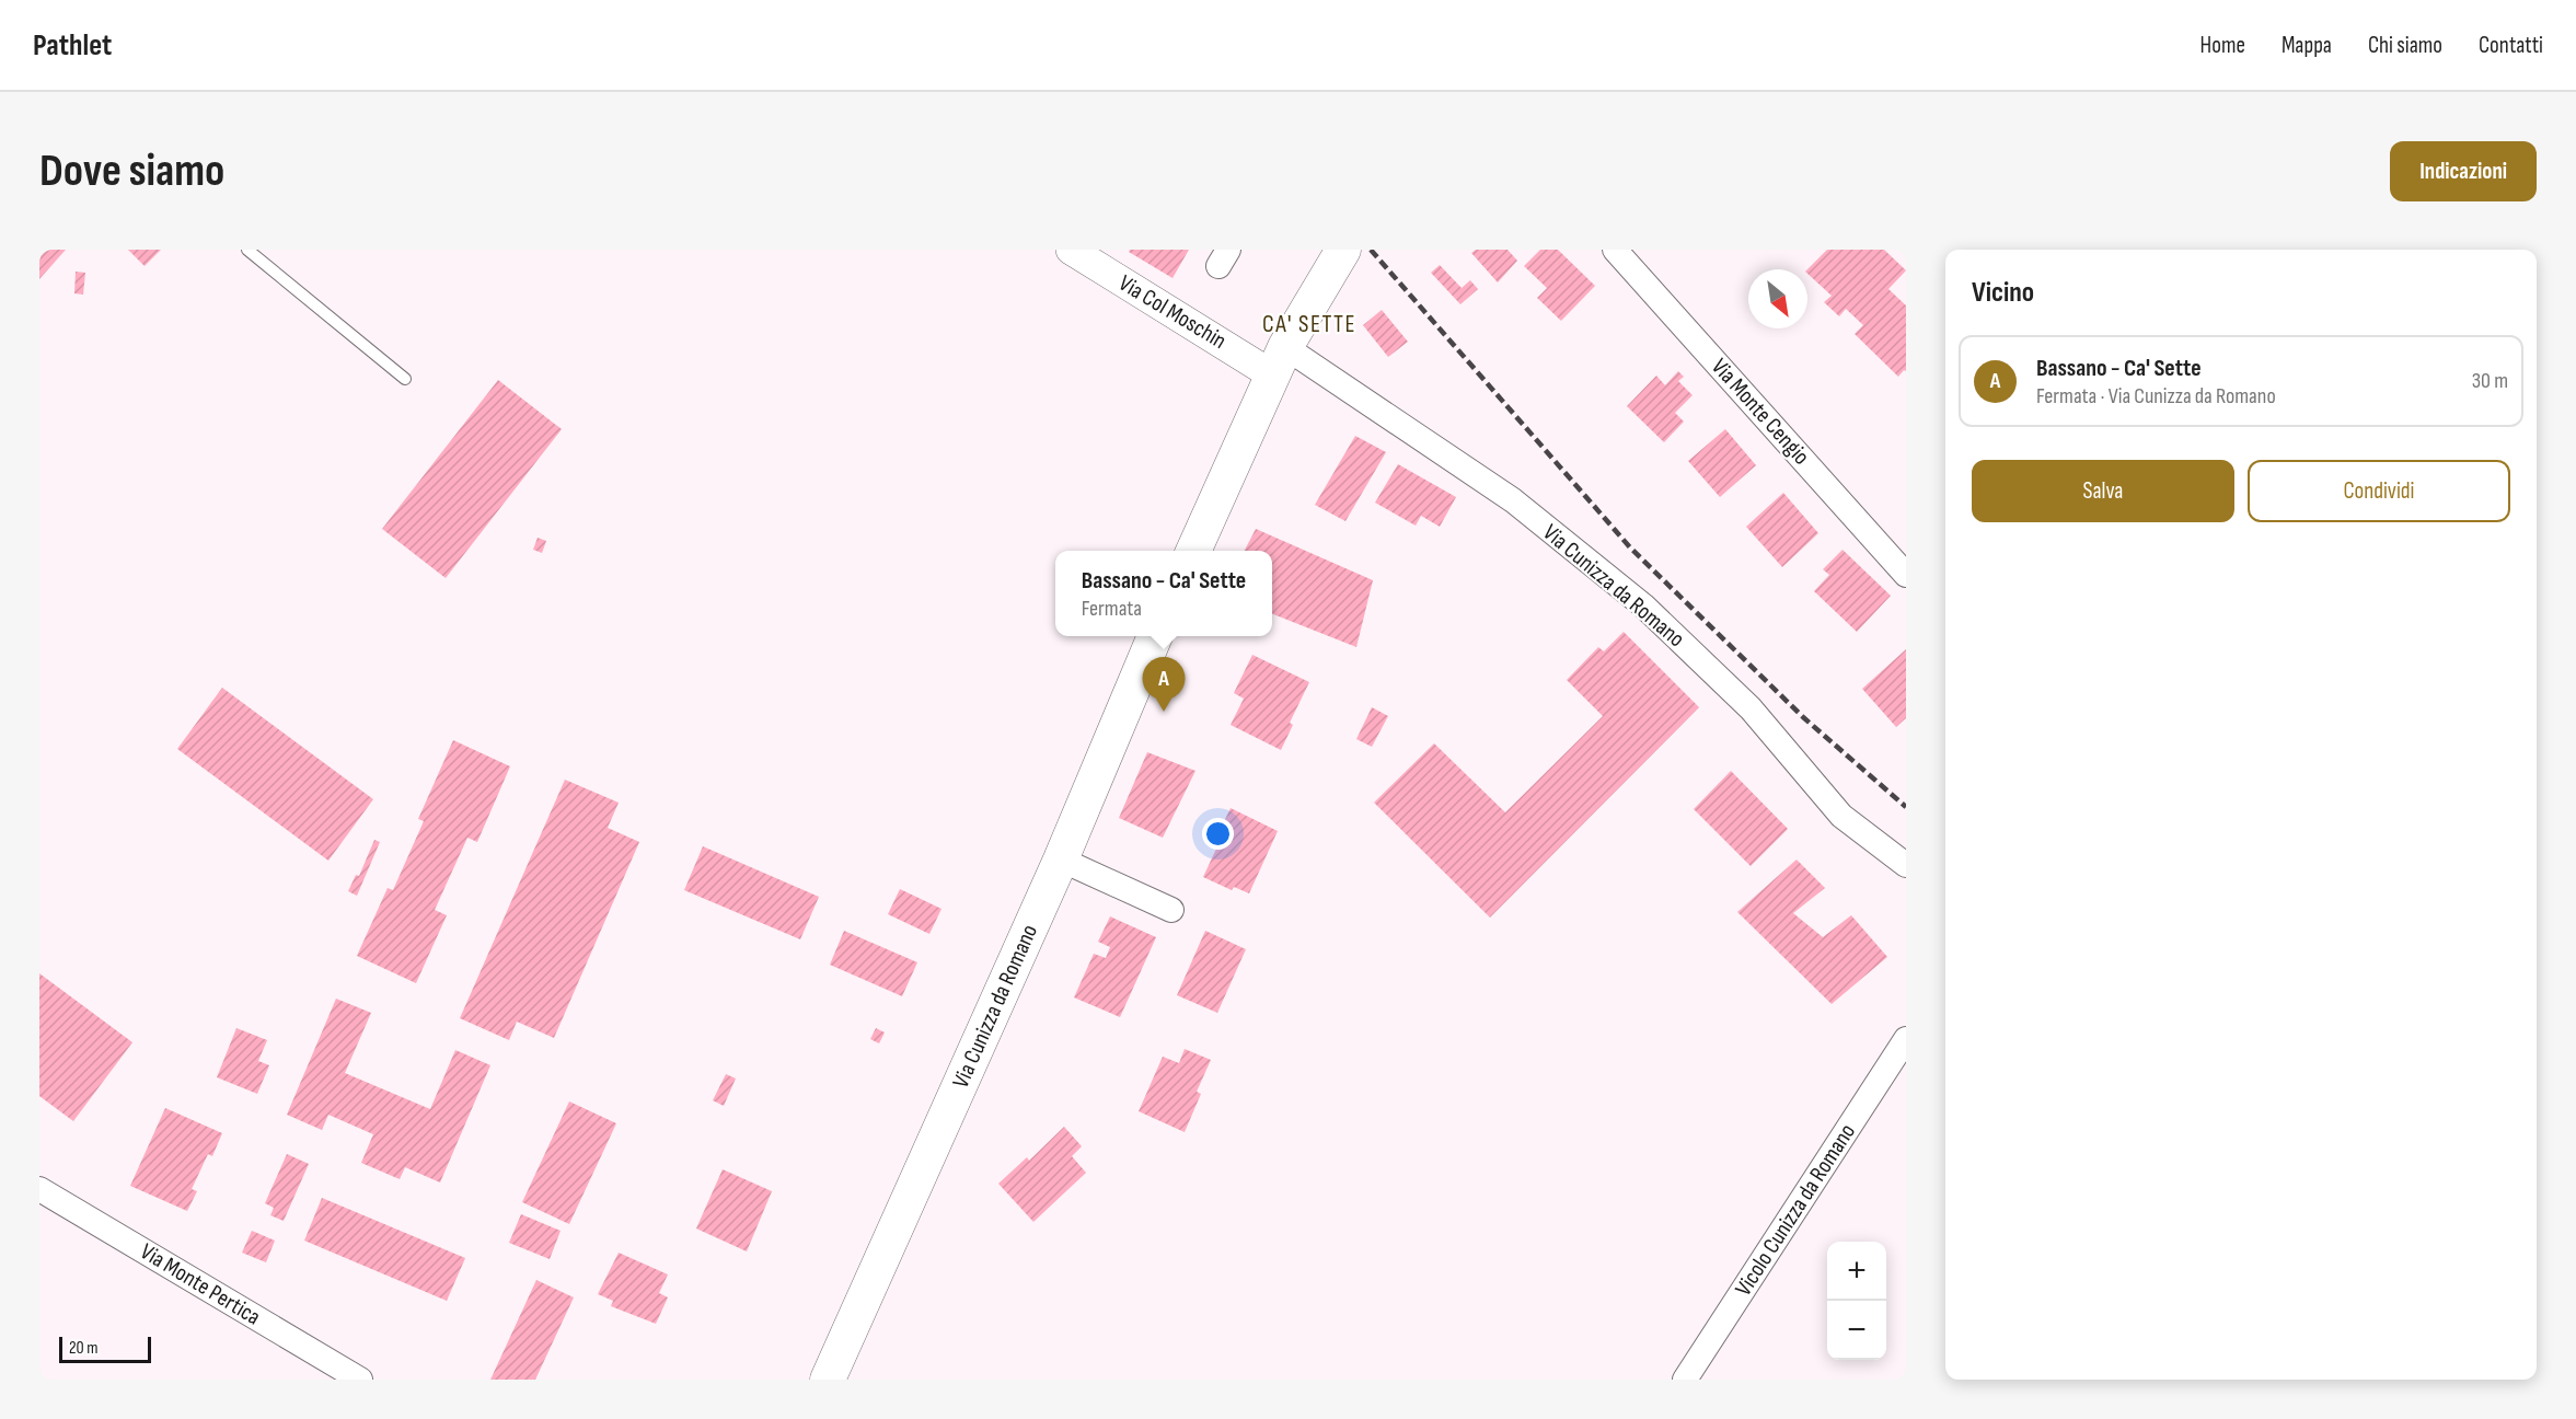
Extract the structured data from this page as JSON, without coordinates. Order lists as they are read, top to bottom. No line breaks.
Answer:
{"streets":{"main road":["Via Cunizza da Romano"],"street":["Via Col Moschin","Via Monte Cengio","Vicolo Cunizza da Romano","Via Monte Pertica"]},"crossings":[["Via Col Moschin","Via Cunizza da Romano"]],"districts":["CA' SETTE"],"scale_bar":"20 m","north":"bottom right","page":{"header":"Pathlet","nav":["Home","Mappa","Chi siamo","Contatti"],"buttons":["Indicazioni",["Salva","Condividi"]],"title":"Dove siamo","heading":"Vicino","list":[{"mark":"A","name":"Bassano - Ca' Sette","note":"Fermata · Via Cunizza da Romano","value":"30 m"}],"popup":["Bassano - Ca' Sette","Fermata"],"pins":"A","map_buttons":["+","−"],"scale":"20 m"}}
